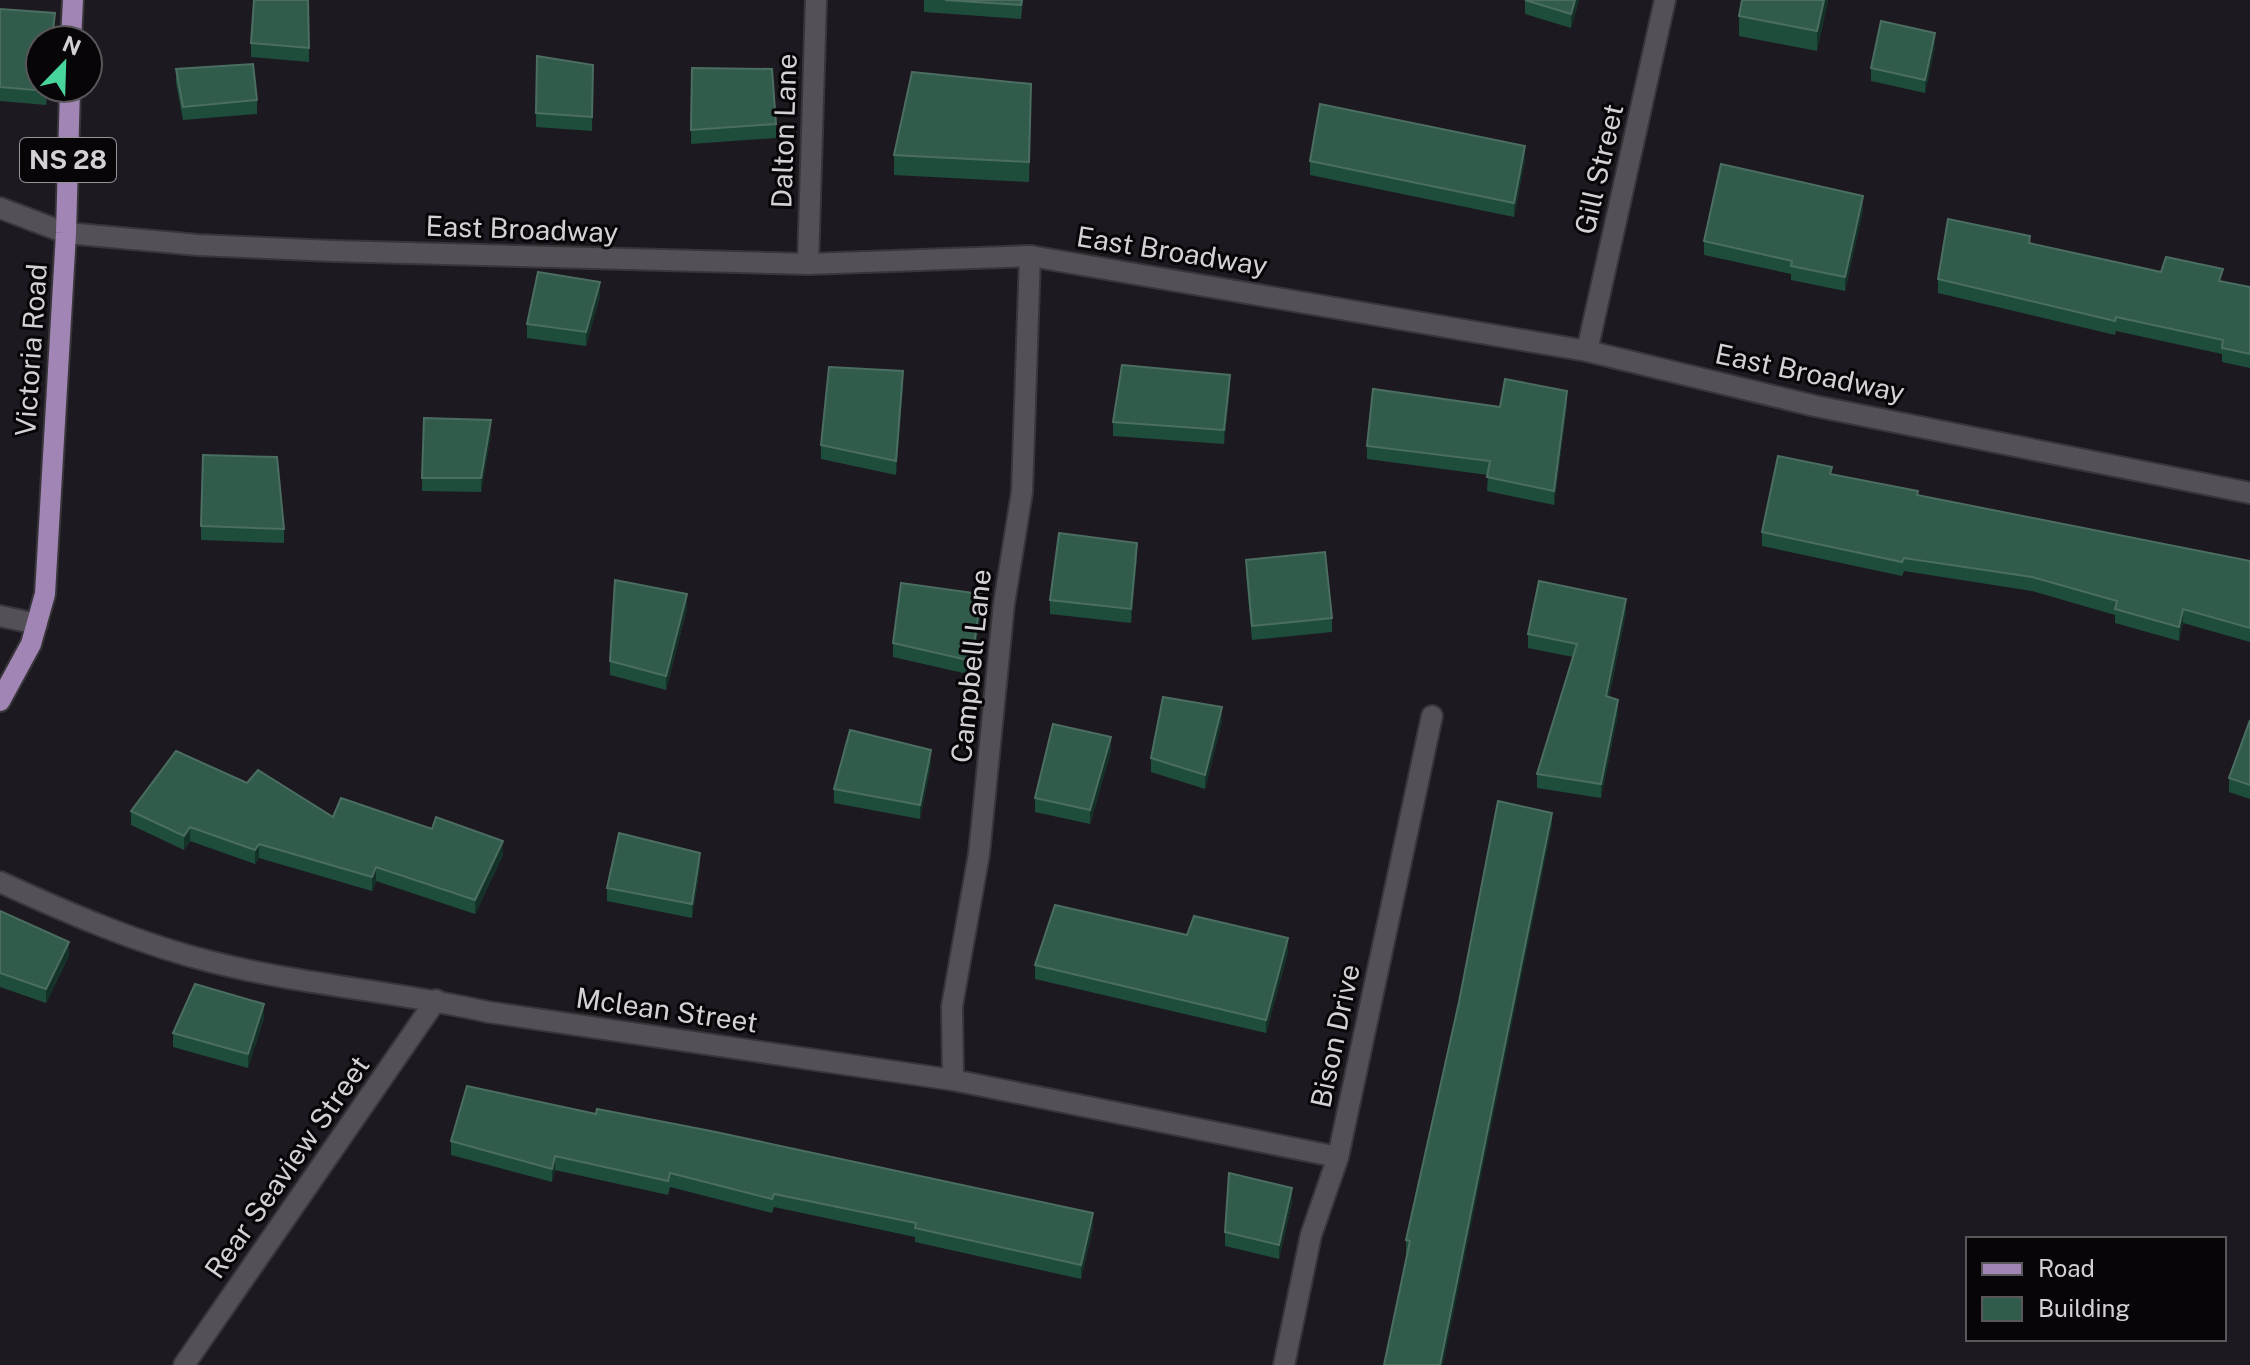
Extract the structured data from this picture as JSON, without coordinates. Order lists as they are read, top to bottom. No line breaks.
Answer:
{"streets":{"main road":["NS 28","Victoria Road"],"street":["Dalton Lane","Gill Street","East Broadway","Campbell Lane","Mclean Street","Bison Drive","Rear Seaview Street"]},"crossings":[["Dalton Lane","East Broadway"],["Gill Street","East Broadway"],["East Broadway","Victoria Road"],["East Broadway","Campbell Lane"],["Campbell Lane","Mclean Street"],["Mclean Street","Bison Drive"],["Mclean Street","Rear Seaview Street"]],"legend":["Road","Building"],"north":"top right"}
